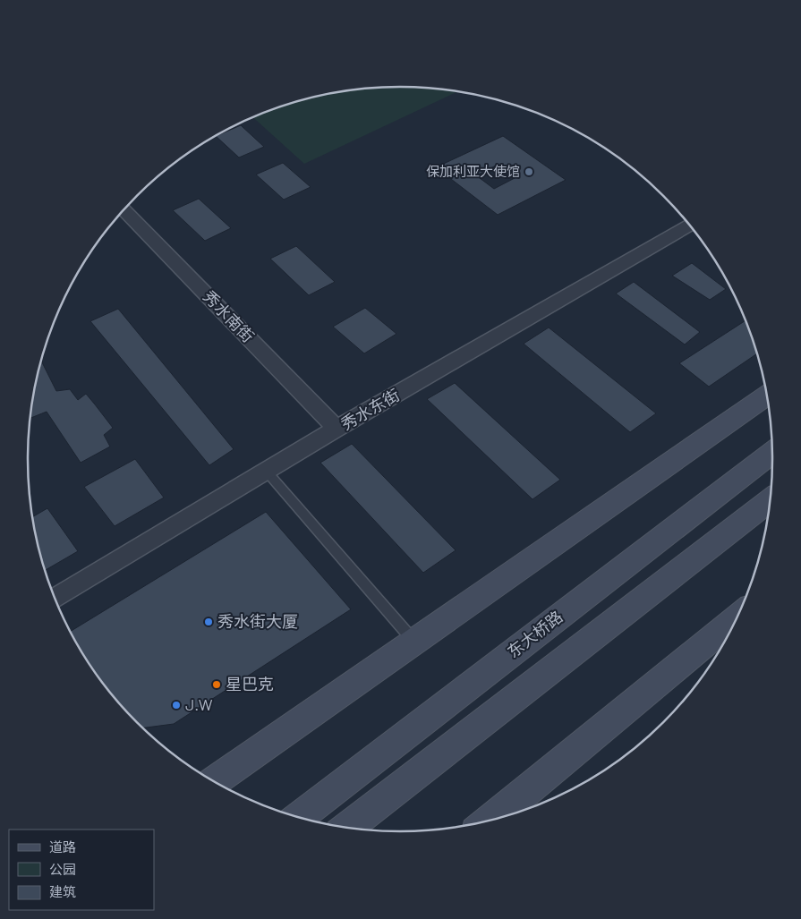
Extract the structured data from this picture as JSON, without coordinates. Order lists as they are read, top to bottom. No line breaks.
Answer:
{"streets":{"main road":["东大桥路"],"street":["秀水南街","秀水东街"]},"crossings":[["秀水南街","秀水东街"]],"places":["保加利亚大使馆","秀水街大厦","星巴克","J.W"],"legend":["道路","公园","建筑"]}
